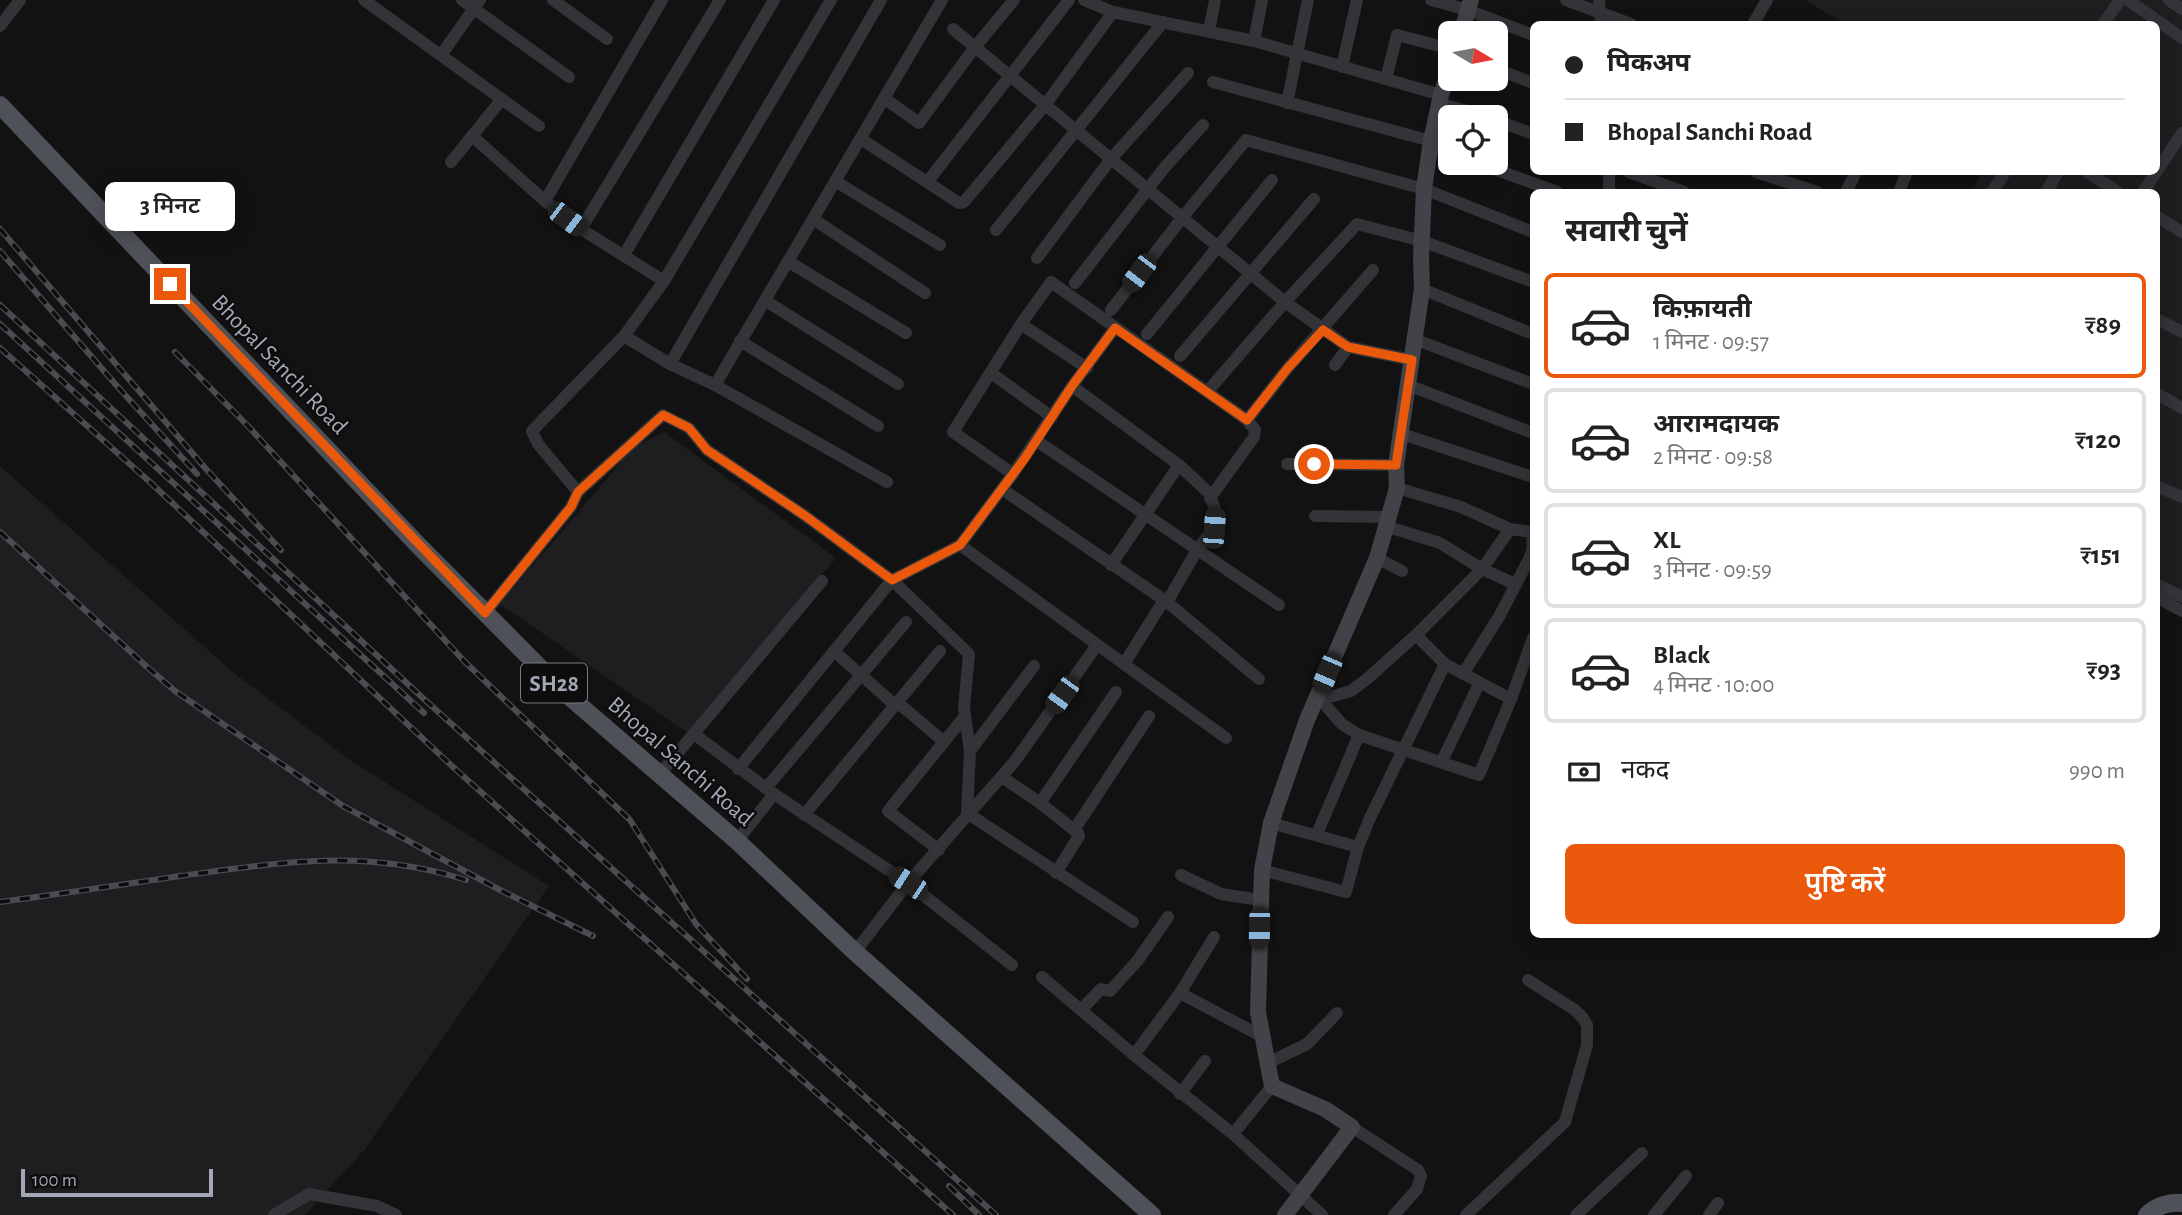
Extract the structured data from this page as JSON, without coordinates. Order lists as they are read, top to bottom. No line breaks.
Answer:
{"streets":{"main road":["Bhopal Sanchi Road","SH28"]},"scale_bar":"100 m","north":"right","page":{"banner":["पिकअप","Bhopal Sanchi Road"],"bubble":"3 मिनट","heading":"सवारी चुनें","list":[{"name":"किफ़ायती","note":"1 मिनट · 09:57","value":"₹89"},{"name":"आरामदायक","note":"2 मिनट · 09:58","value":"₹120"},{"name":"XL","note":"3 मिनट · 09:59","value":"₹151"},{"name":"Black","note":"4 मिनट · 10:00","value":"₹93"}],"pay":["नकद","990 m"],"buttons":"पुष्टि करें","scale":"100 m"}}
